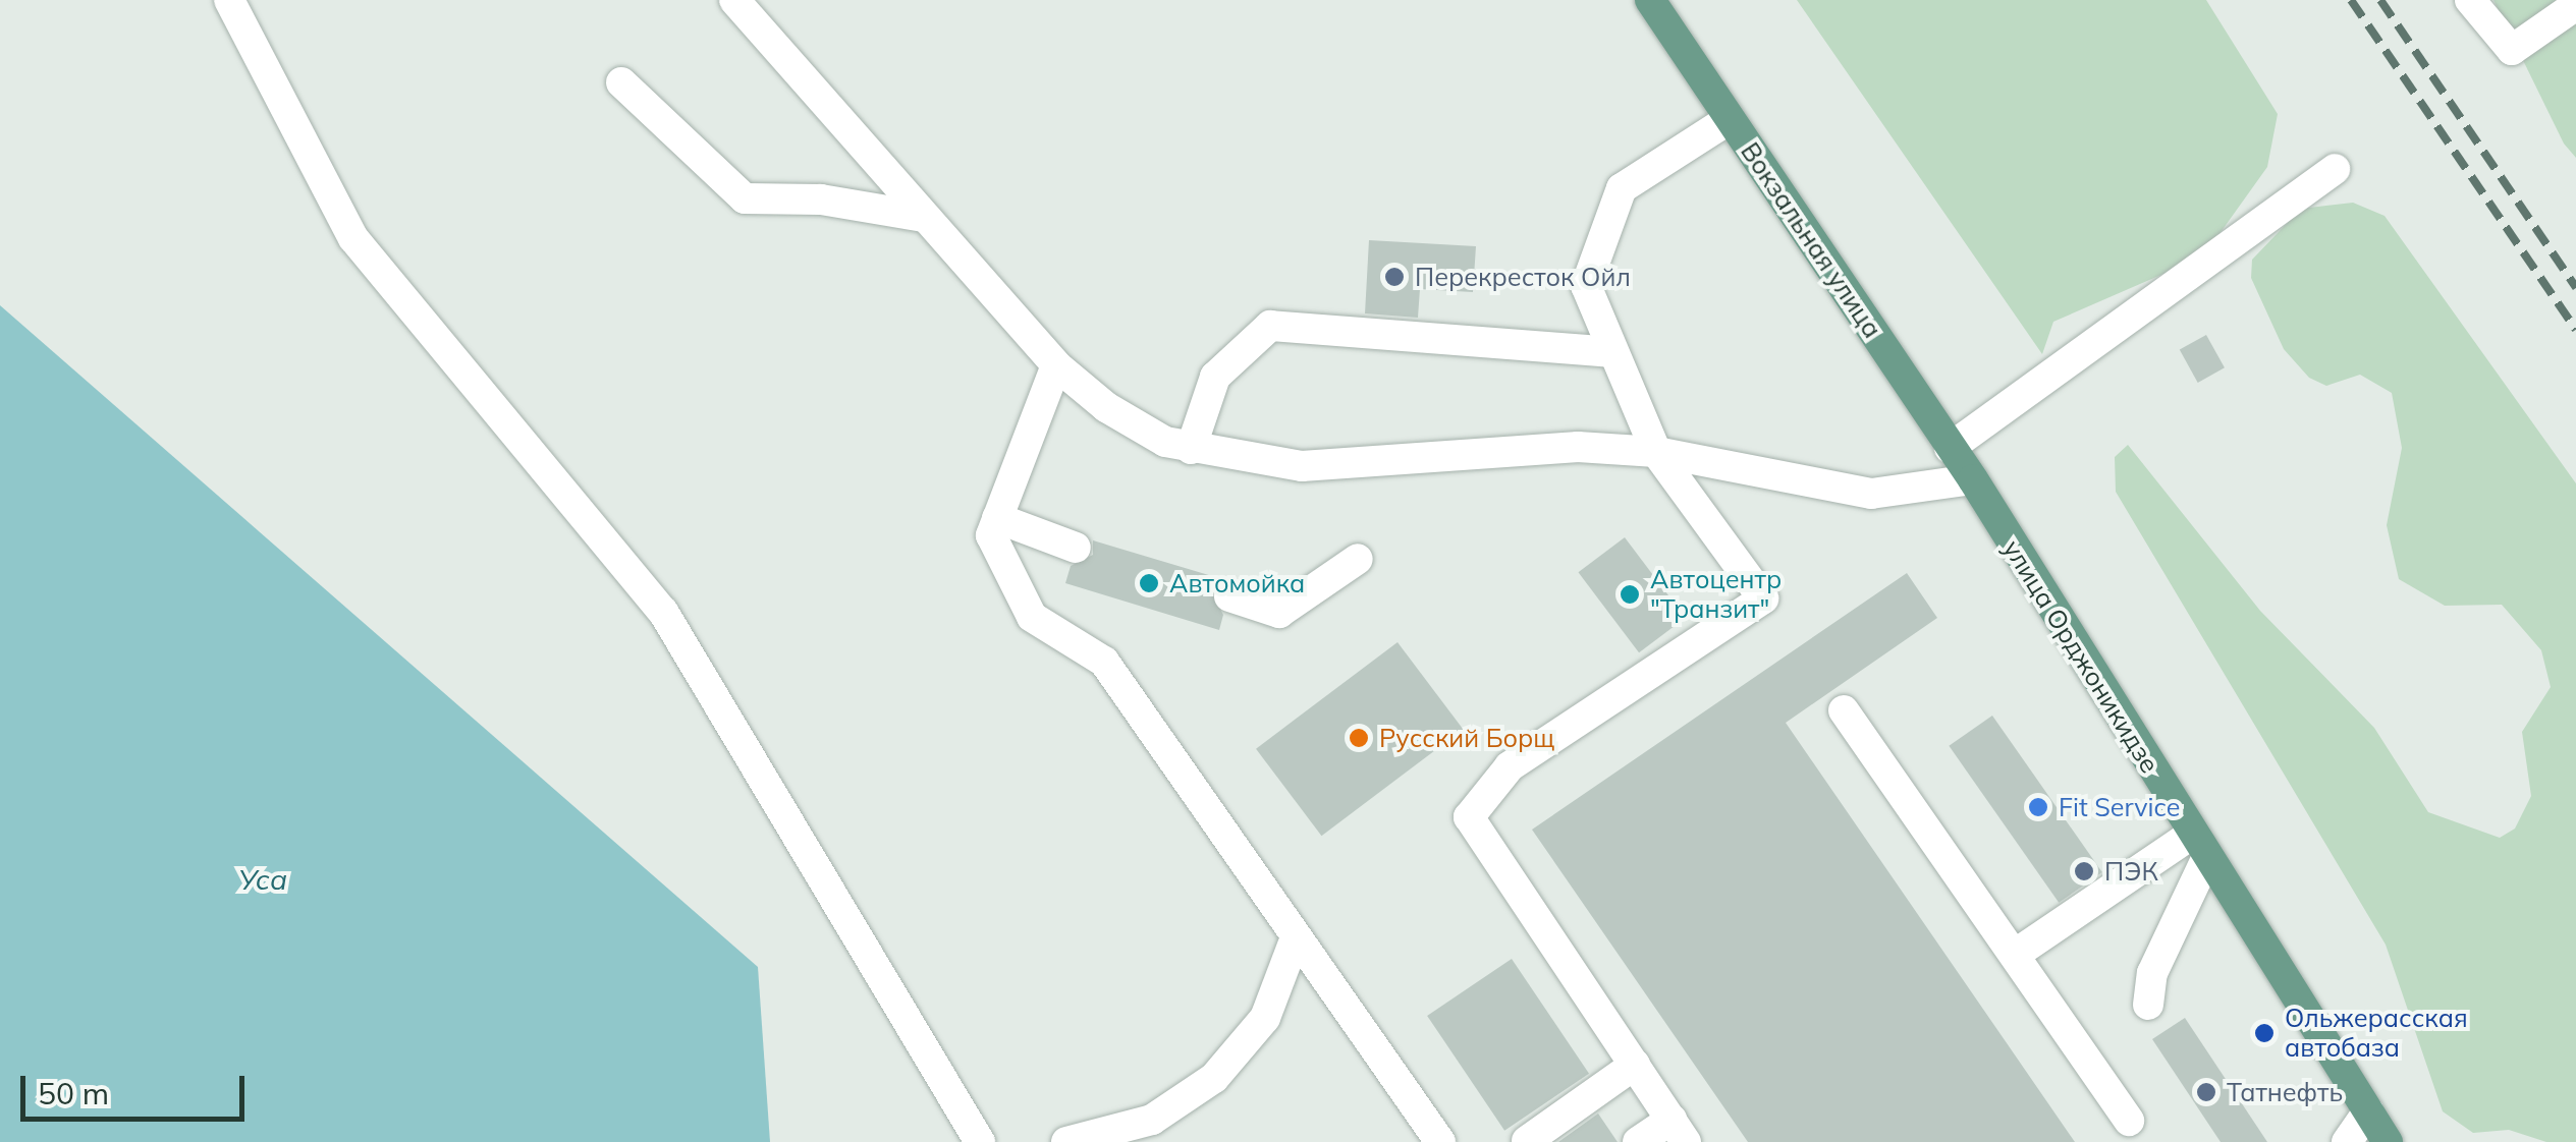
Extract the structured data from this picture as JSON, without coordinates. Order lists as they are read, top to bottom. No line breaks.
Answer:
{"streets":{"main road":["Вокзальная улица","улица Орджоникидзе"]},"crossings":[["Вокзальная улица","улица Орджоникидзе"]],"water":["Уса"],"places":["Перекресток Ойл","Автомойка","Автоцентр \"Транзит\"","Русский Борщ","Fit Service","ПЭК","Ольжерасская автобаза","Татнефть"],"scale_bar":"50 m"}
